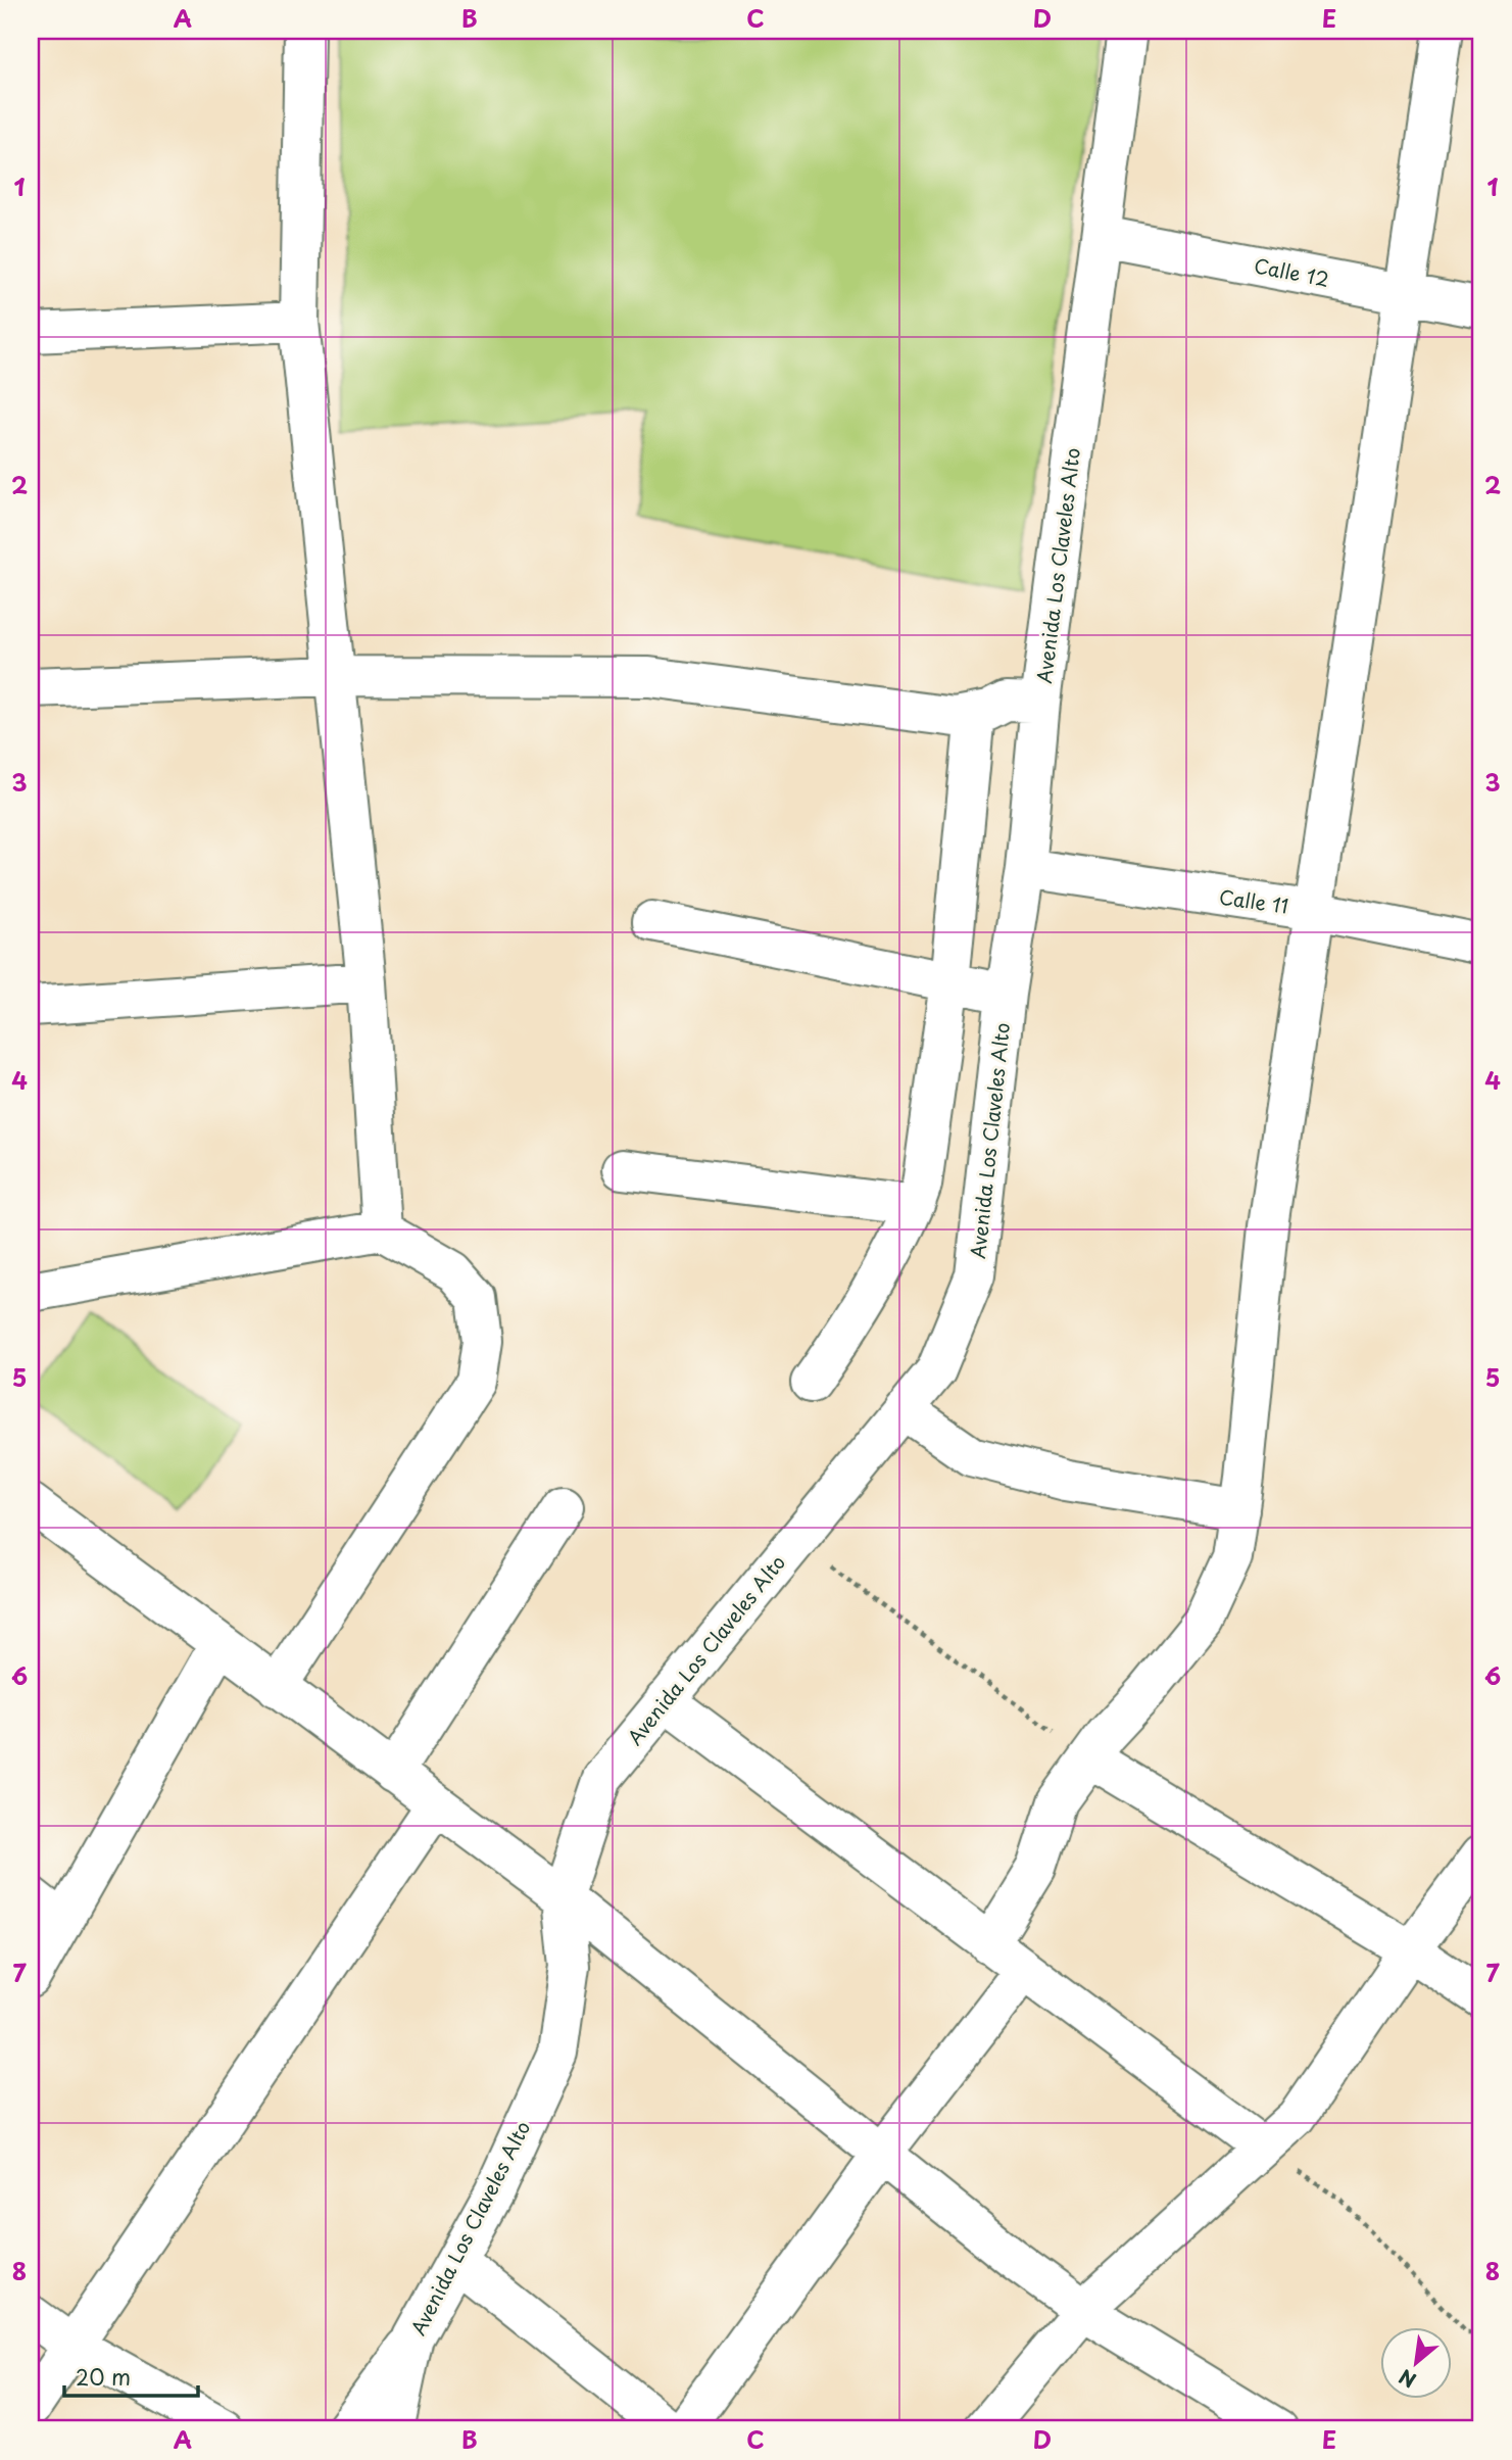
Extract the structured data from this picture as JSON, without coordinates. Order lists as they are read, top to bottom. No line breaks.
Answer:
{"streets":{"street":["Calle 12","Avenida Los Claveles Alto","Calle 11"]},"crossings":[["Calle 12","Avenida Los Claveles Alto"],["Avenida Los Claveles Alto","Calle 11"]],"scale_bar":"20 m","north":"bottom left","grid":{"columns":["A","B","C","D","E"],"rows":["1","2","3","4","5","6","7","8"]}}
